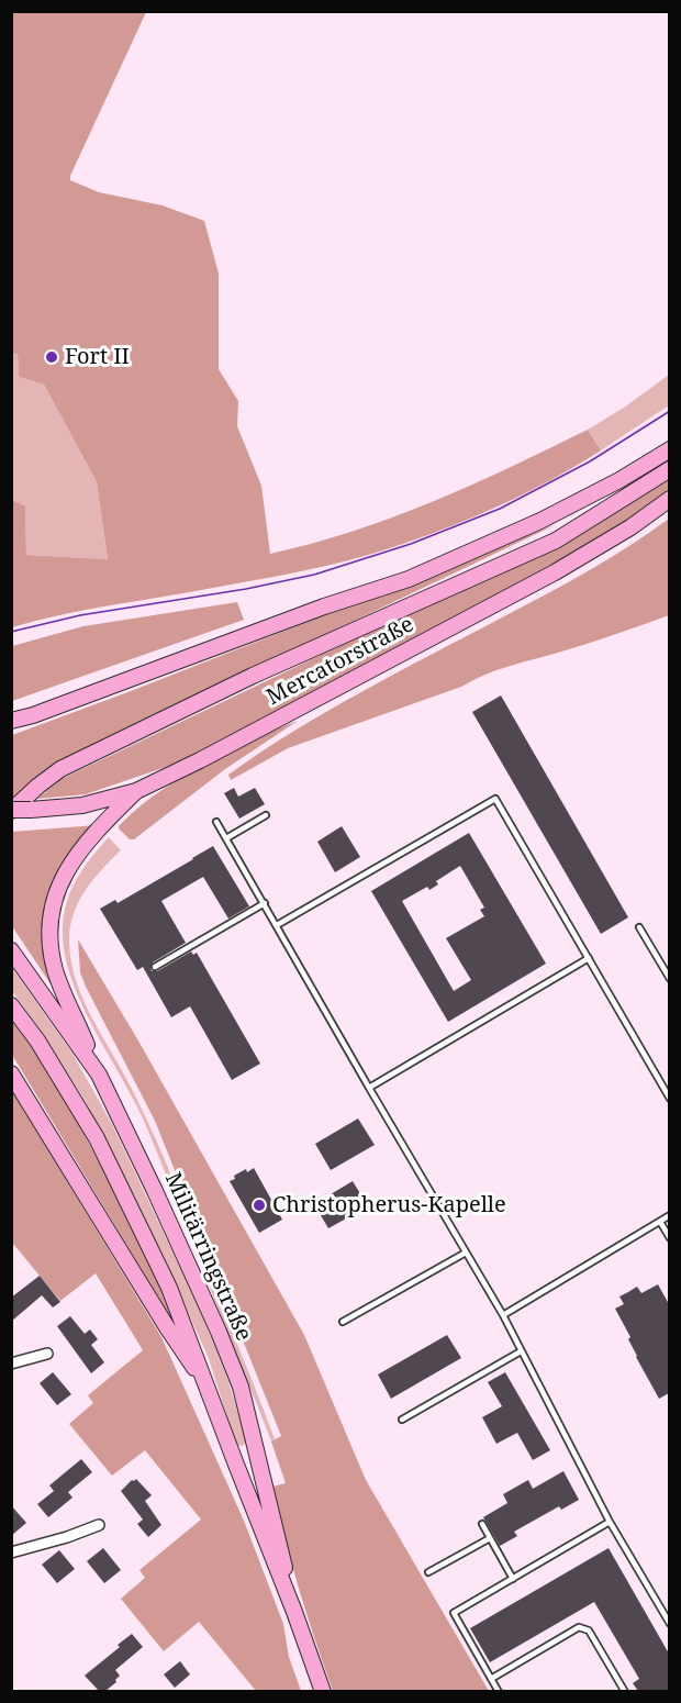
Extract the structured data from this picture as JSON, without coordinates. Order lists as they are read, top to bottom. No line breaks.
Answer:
{"streets":{"main road":["Mercatorstraße","Militärringstraße"]},"places":["Fort II","Christopherus-Kapelle"]}
